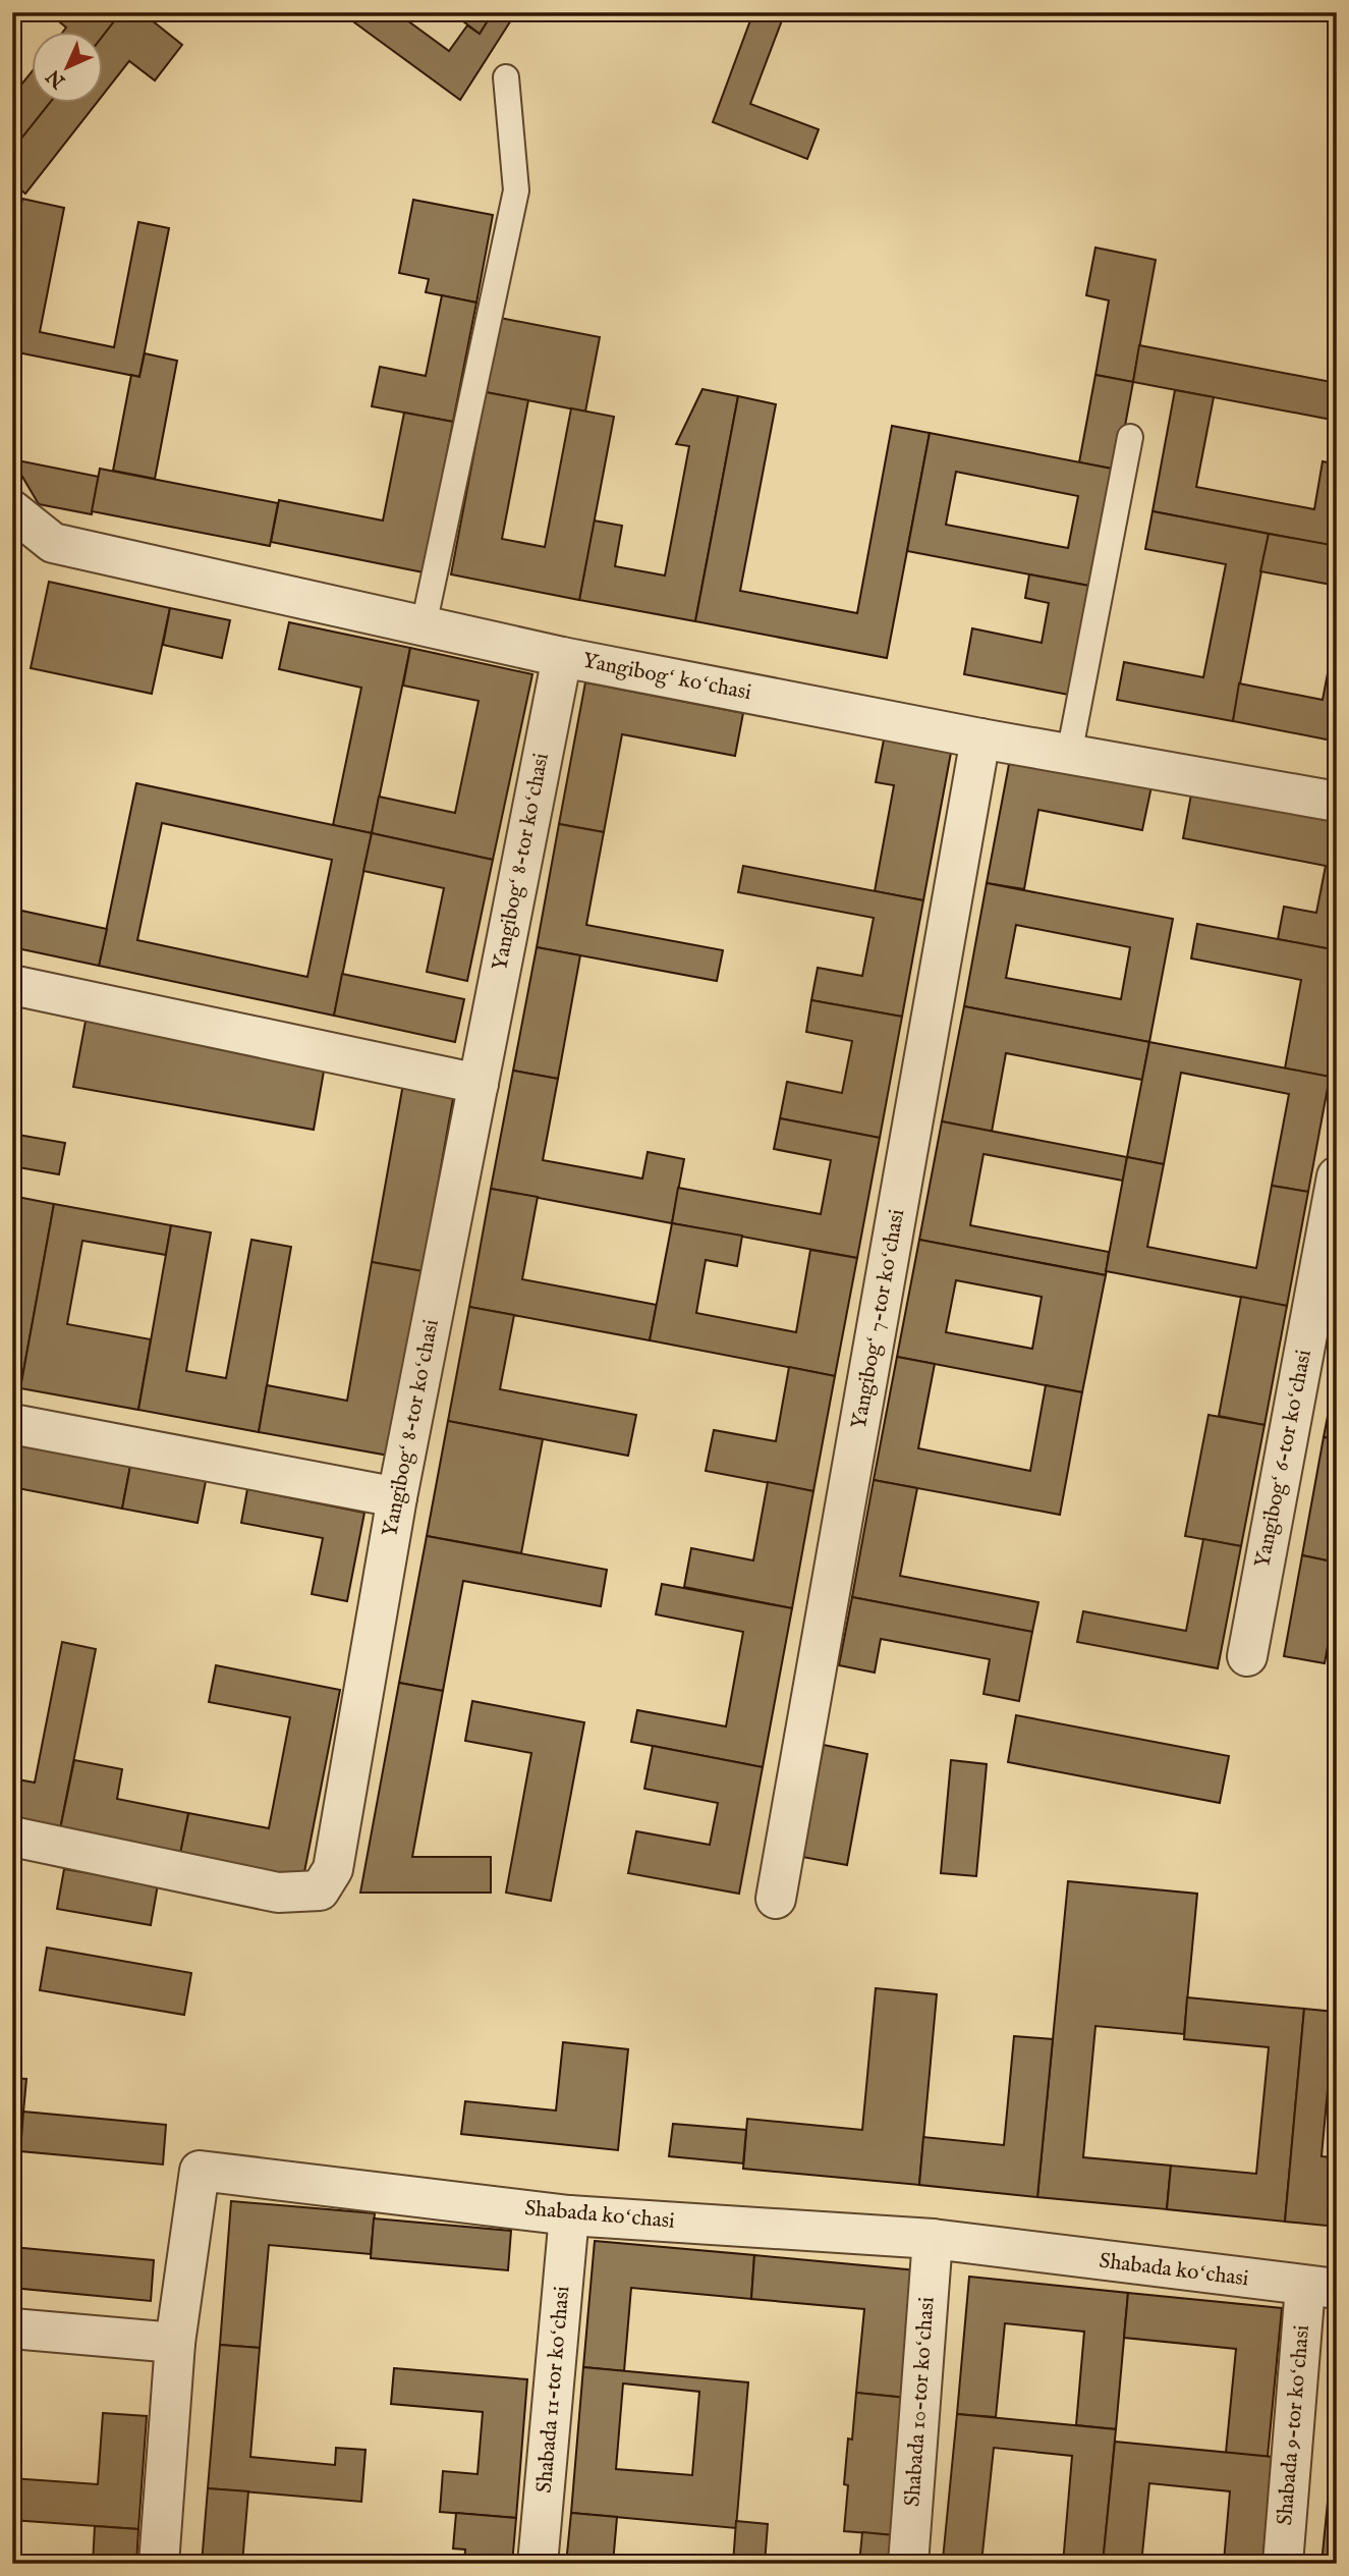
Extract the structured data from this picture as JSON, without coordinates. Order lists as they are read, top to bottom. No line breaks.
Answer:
{"streets":{"street":["Yangibogʻ koʻchasi","Yangibogʻ 8-tor koʻchasi","Yangibogʻ 7-tor koʻchasi","Yangibogʻ 6-tor koʻchasi","Shabada koʻchasi","Shabada 11-tor koʻchasi","Shabada 10-tor koʻchasi","Shabada 9-tor koʻchasi"]},"crossings":[["Yangibogʻ koʻchasi","Yangibogʻ 8-tor koʻchasi"],["Yangibogʻ koʻchasi","Yangibogʻ 7-tor koʻchasi"],["Shabada koʻchasi","Shabada 11-tor koʻchasi"],["Shabada koʻchasi","Shabada 10-tor koʻchasi"],["Shabada koʻchasi","Shabada 9-tor koʻchasi"]],"north":"bottom left"}
